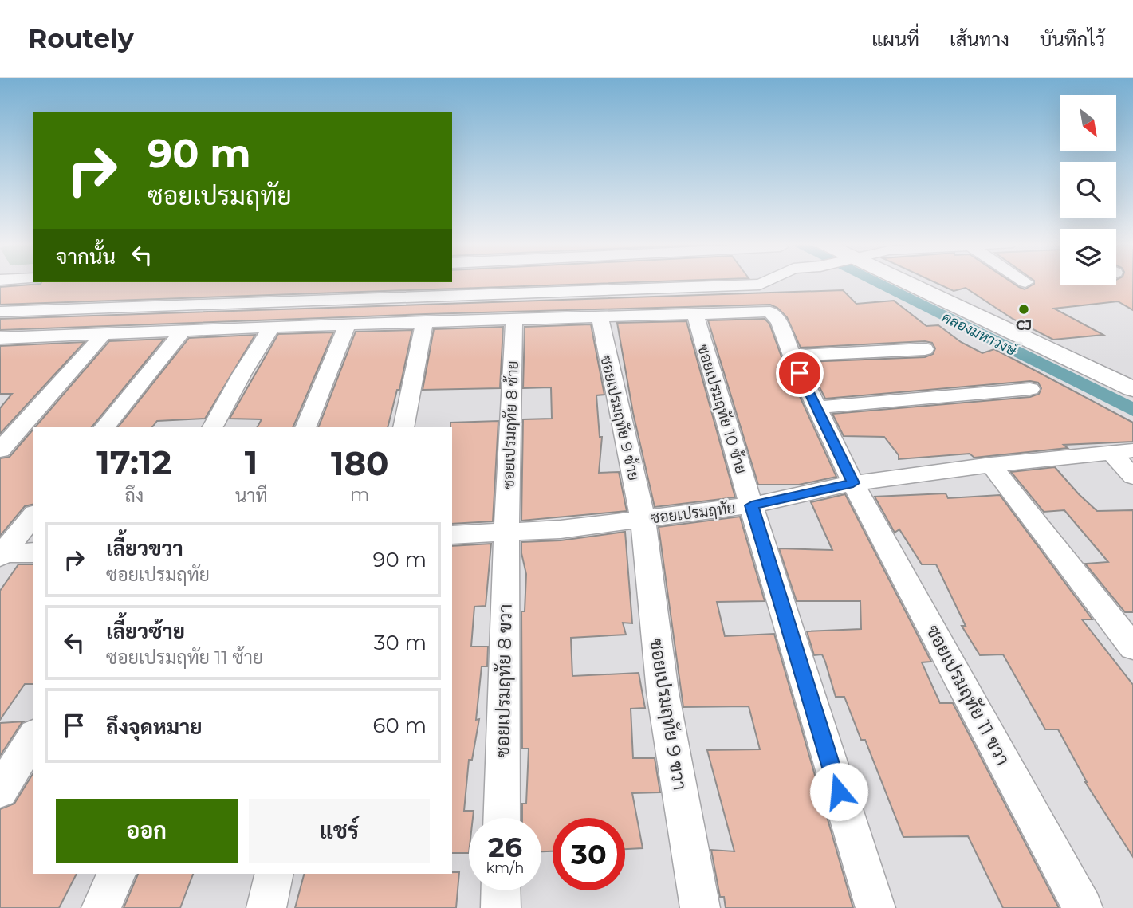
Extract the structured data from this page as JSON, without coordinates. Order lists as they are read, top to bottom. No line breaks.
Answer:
{"streets":{"street":["ซอยเปรมฤทัย 10 ซ้าย","ซอยเปรมฤทัย 9 ซ้าย","ซอยเปรมฤทัย 8 ซ้าย","ซอยเปรมฤทัย","ซอยเปรมฤทัย 8 ขวา","ซอยเปรมฤทัย 11 ขวา","ซอยเปรมฤทัย 9 ขวา"]},"crossings":[["ซอยเปรมฤทัย 10 ซ้าย","ซอยเปรมฤทัย"],["ซอยเปรมฤทัย 10 ซ้าย","ซอยเปรมฤทัย 11 ขวา"],["ซอยเปรมฤทัย 9 ซ้าย","ซอยเปรมฤทัย"],["ซอยเปรมฤทัย 9 ซ้าย","ซอยเปรมฤทัย 9 ขวา"],["ซอยเปรมฤทัย 8 ซ้าย","ซอยเปรมฤทัย"],["ซอยเปรมฤทัย 8 ซ้าย","ซอยเปรมฤทัย 8 ขวา"],["ซอยเปรมฤทัย","ซอยเปรมฤทัย 8 ขวา"],["ซอยเปรมฤทัย","ซอยเปรมฤทัย 11 ขวา"],["ซอยเปรมฤทัย","ซอยเปรมฤทัย 9 ขวา"]],"water":["คลองมหาวงษ์"],"places":["CJ"],"north":"bottom right","page":{"header":"Routely","nav":["แผนที่","เส้นทาง","บันทึกไว้"],"turn":["90 m","ซอยเปรมฤทัย"],"then":"จากนั้น","eta":["17:12","ถึง","1","นาที","180","m"],"list":[{"name":"เลี้ยวขวา","note":"ซอยเปรมฤทัย","value":"90 m"},{"name":"เลี้ยวซ้าย","note":"ซอยเปรมฤทัย 11 ซ้าย","value":"30 m"},{"name":"ถึงจุดหมาย","value":"60 m"}],"buttons":["ออก","แชร์"],"speed":"26 km/h","limit":"30"}}
